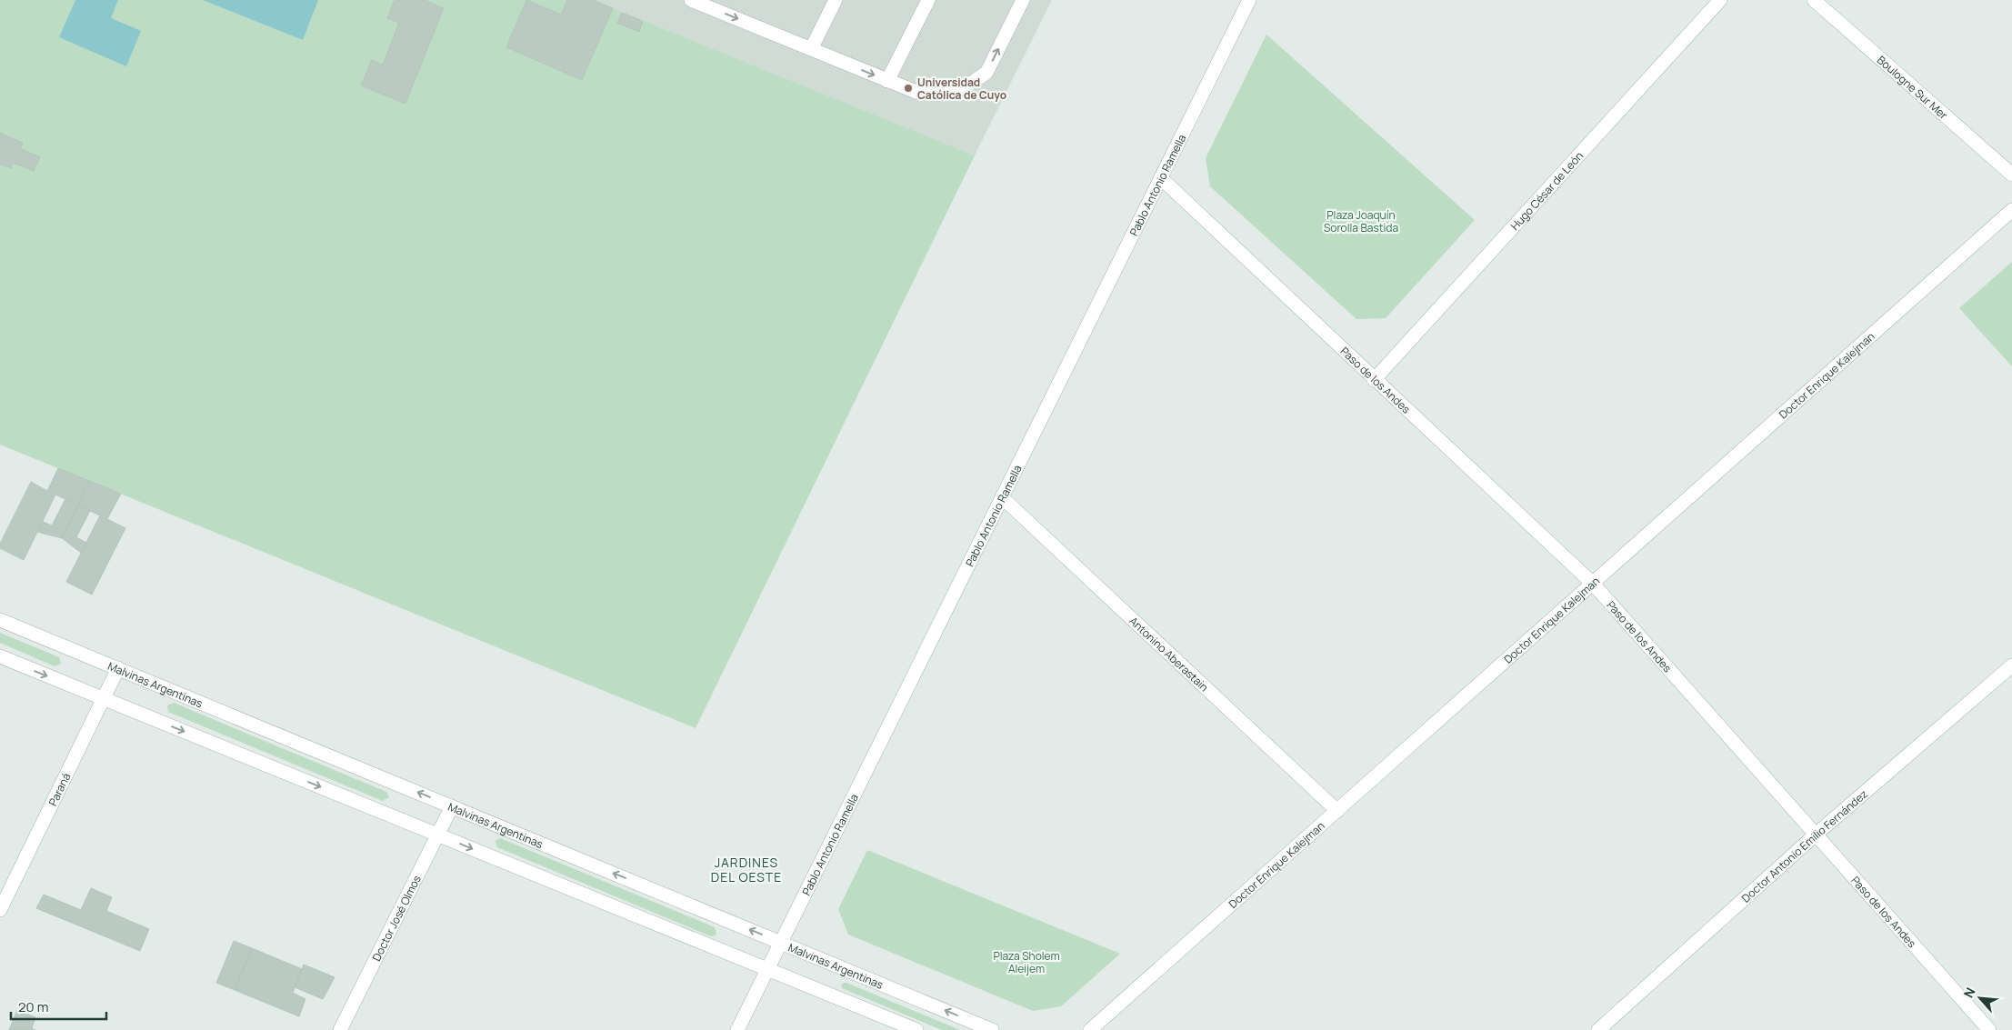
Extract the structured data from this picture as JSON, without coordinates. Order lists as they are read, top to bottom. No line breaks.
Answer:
{"streets":{"street":["Boulogne Sur Mer","Pablo Antonio Ramella","Hugo César de León","Doctor Enrique Kalejman","Paso de los Andes","Antonino Aberastain","Malvinas Argentinas","Paraná","Doctor Antonio Emilio Fernández","Doctor José Olmos"]},"crossings":[["Pablo Antonio Ramella","Paso de los Andes"],["Pablo Antonio Ramella","Antonino Aberastain"],["Pablo Antonio Ramella","Malvinas Argentinas"],["Hugo César de León","Paso de los Andes"],["Doctor Enrique Kalejman","Paso de los Andes"],["Doctor Enrique Kalejman","Antonino Aberastain"],["Paso de los Andes","Doctor Antonio Emilio Fernández"],["Malvinas Argentinas","Paraná"],["Malvinas Argentinas","Doctor José Olmos"]],"districts":["JARDINES DEL OESTE"],"parks":["Plaza Joaquín Sorolla Bastida","Plaza Sholem Aleijem"],"places":["Universidad Católica de Cuyo"],"scale_bar":"20 m","north":"top left"}
